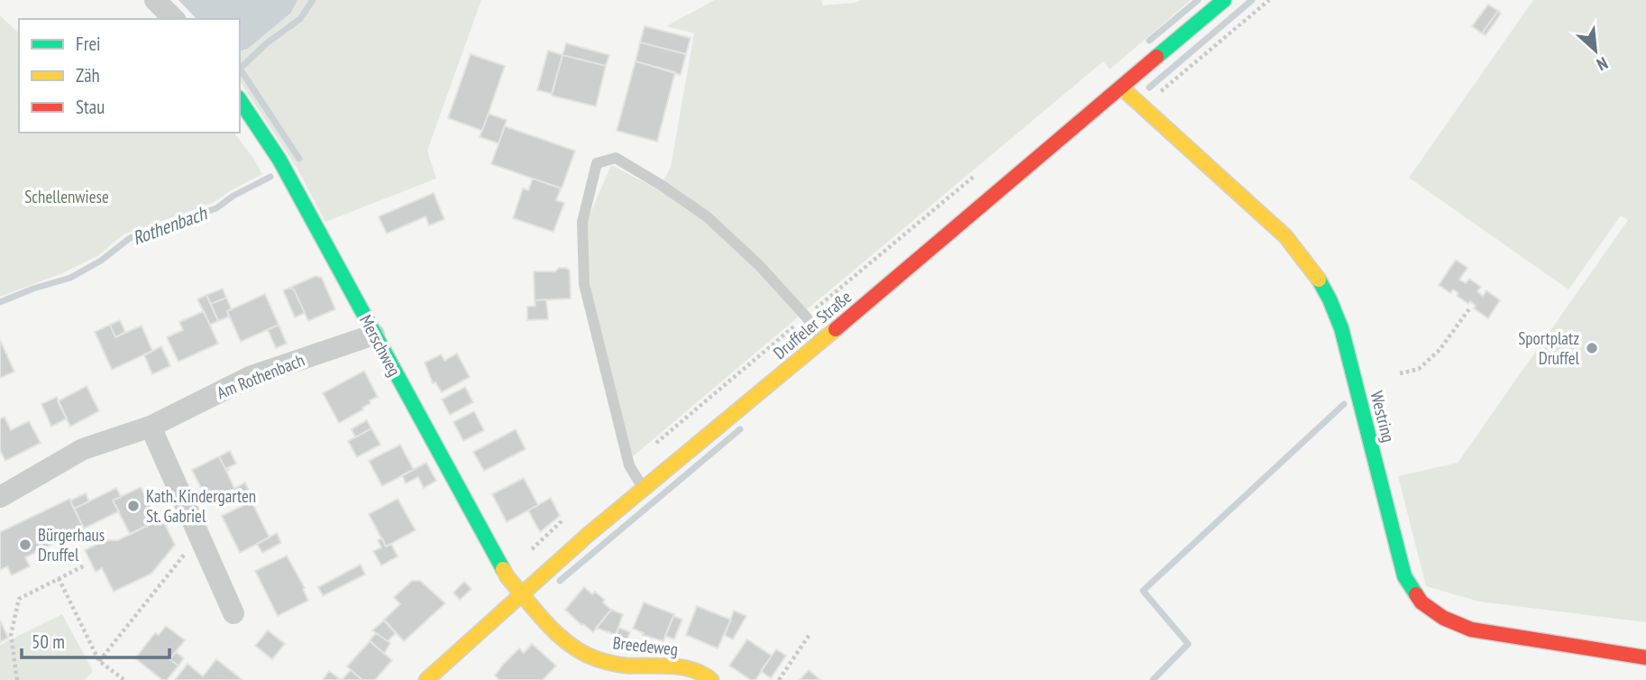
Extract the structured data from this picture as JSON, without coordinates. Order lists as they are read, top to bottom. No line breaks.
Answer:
{"streets":{"street":["Druffeler Straße","Merschweg","Am Rothenbach","Westring","Breedeweg"]},"crossings":[["Druffeler Straße","Merschweg"],["Druffeler Straße","Westring"],["Druffeler Straße","Breedeweg"],["Merschweg","Am Rothenbach"],["Merschweg","Breedeweg"]],"water":["Rothenbach"],"parks":["Schellenwiese"],"places":["Sportplatz Druffel","Kath. Kindergarten St. Gabriel","Bürgerhaus Druffel"],"legend":["Frei","Zäh","Stau"],"scale_bar":"50 m","north":"bottom right"}
